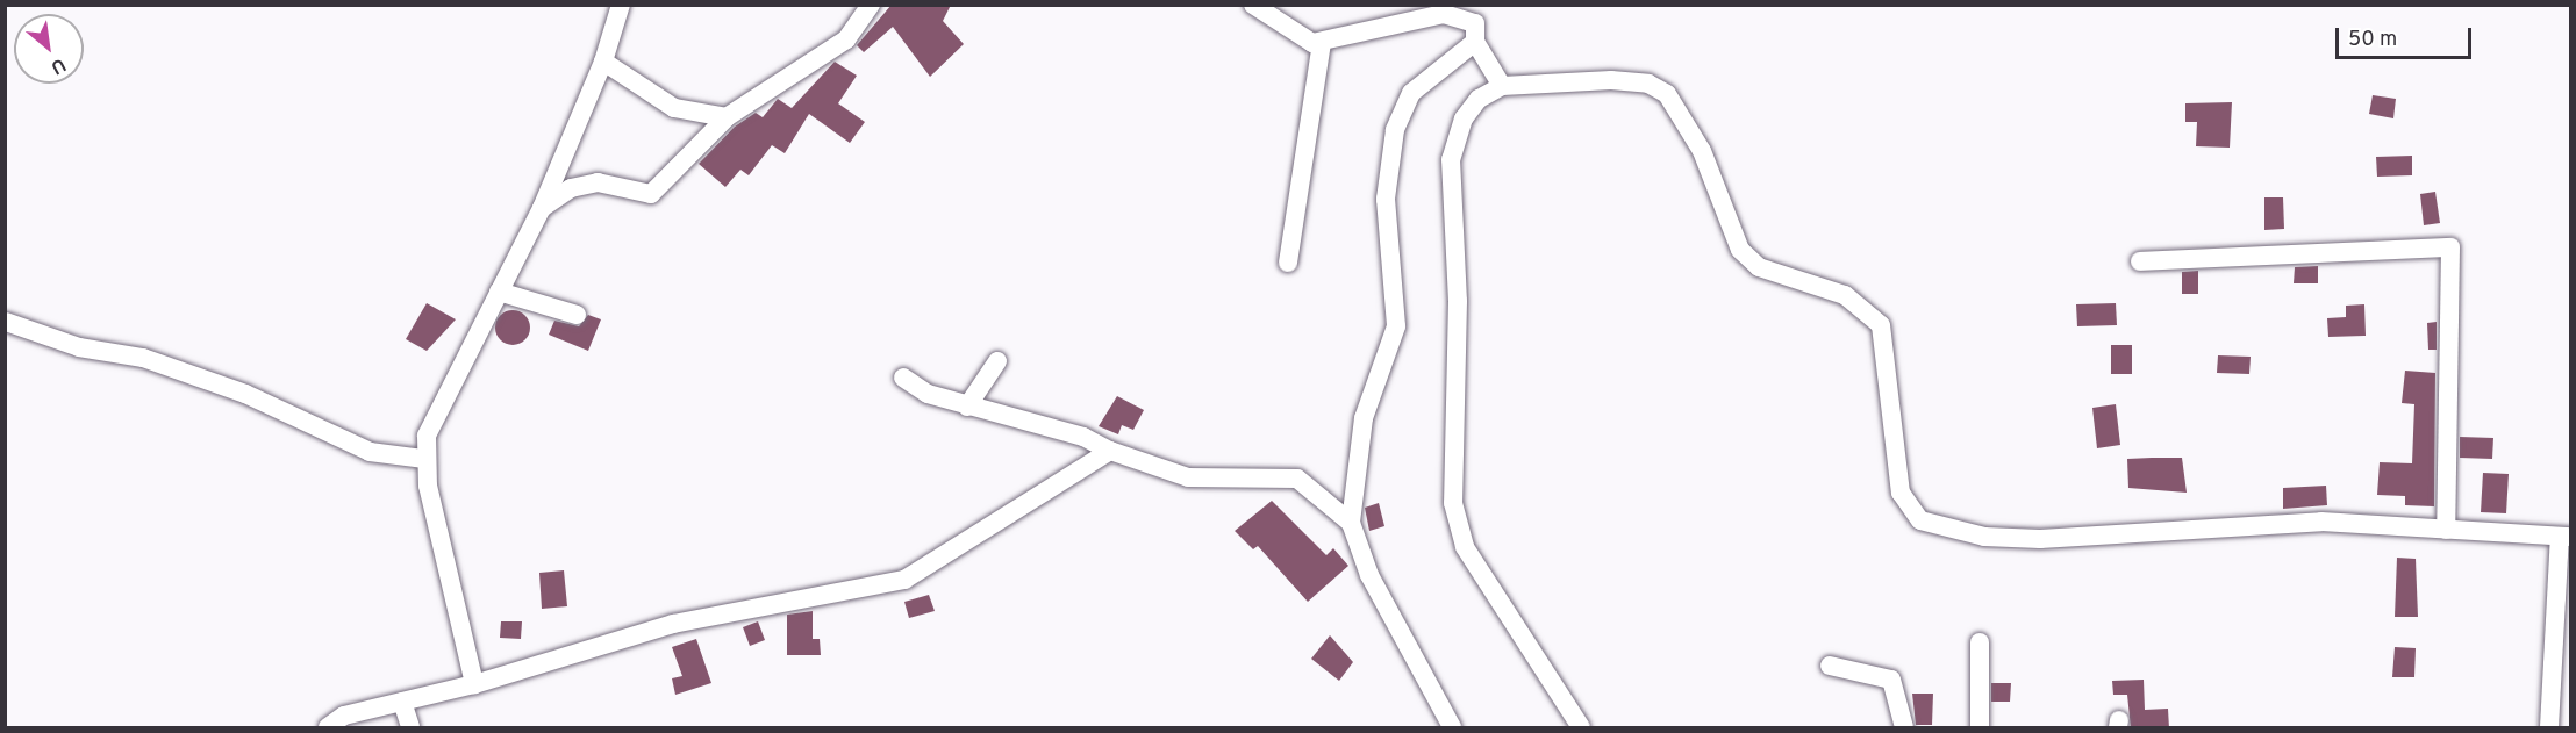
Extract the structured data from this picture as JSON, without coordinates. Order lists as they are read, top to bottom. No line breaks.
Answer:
{"scale_bar":"50 m","north":"bottom right"}
